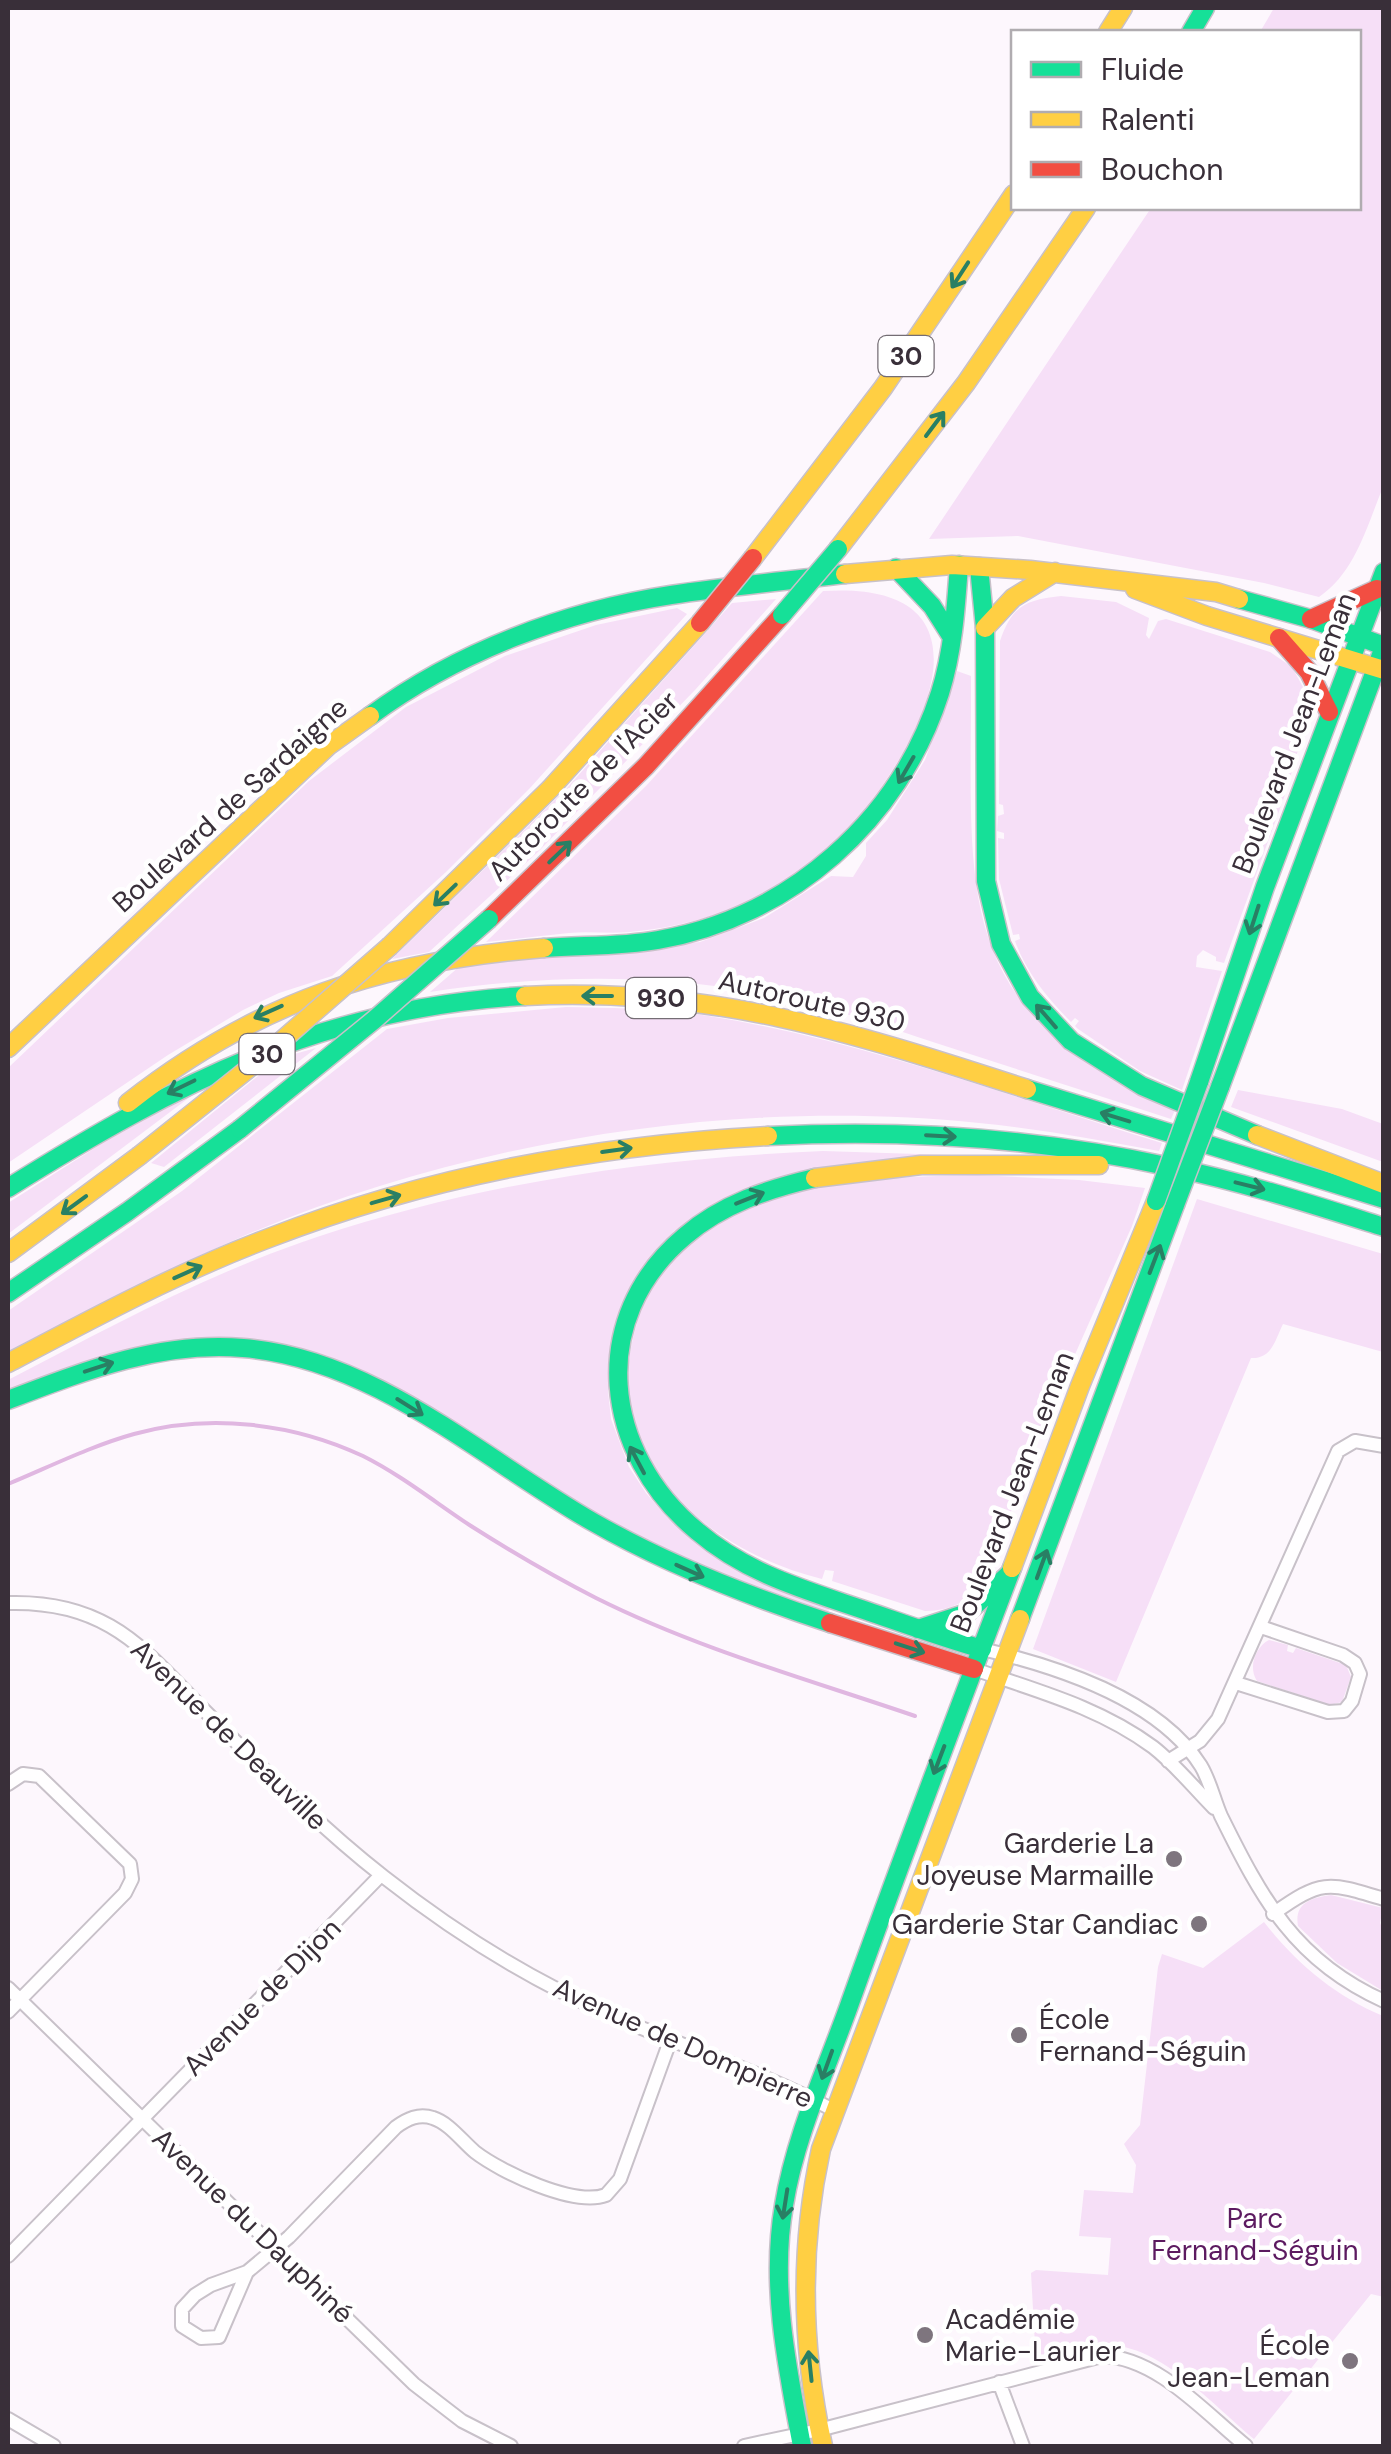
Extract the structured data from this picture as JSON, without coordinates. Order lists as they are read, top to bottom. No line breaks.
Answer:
{"streets":{"main road":["30","Boulevard Jean-Leman","Autoroute de l'Acier","Boulevard de Sardaigne","930","Autoroute 930"],"street":["Avenue de Deauville","Avenue de Dijon","Avenue de Dompierre","Avenue du Dauphiné"]},"crossings":[["Boulevard Jean-Leman","Boulevard de Sardaigne"],["Boulevard Jean-Leman","Avenue de Dompierre"],["Avenue de Deauville","Avenue de Dijon"],["Avenue de Deauville","Avenue de Dompierre"],["Avenue de Dijon","Avenue de Dompierre"],["Avenue de Dijon","Avenue du Dauphiné"]],"parks":["Parc Fernand-Séguin"],"places":["Garderie La Joyeuse Marmaille","Garderie Star Candiac","École Fernand-Séguin","Académie Marie-Laurier","École Jean-Leman"],"legend":["Fluide","Ralenti","Bouchon"]}
